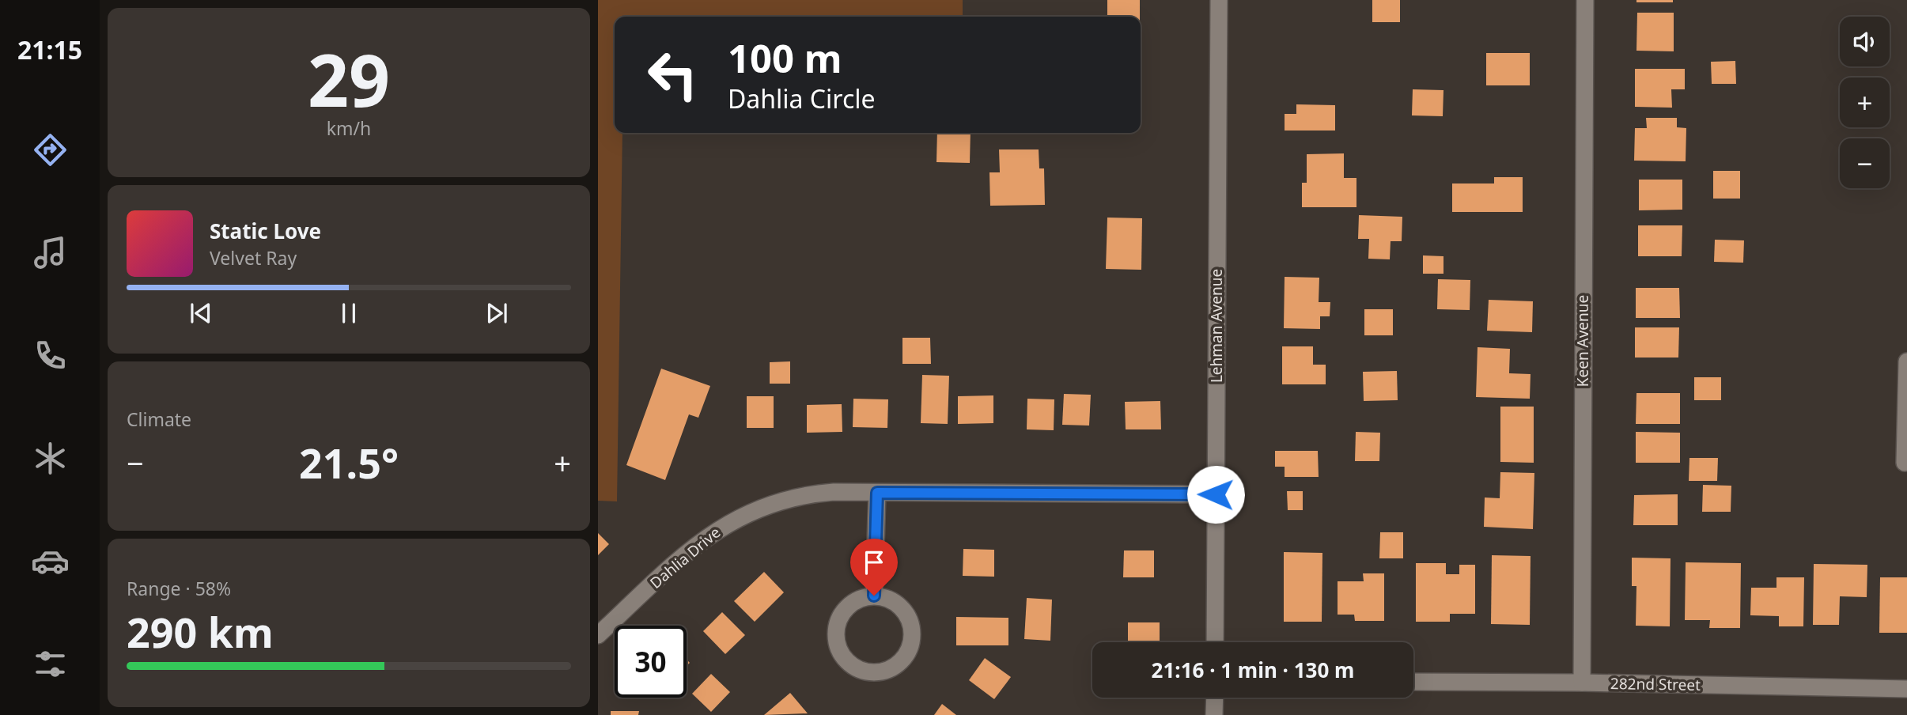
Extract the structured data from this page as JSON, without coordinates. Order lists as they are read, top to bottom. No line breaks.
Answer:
{"streets":{"street":["Lehman Avenue","Keen Avenue","Dahlia Drive","282nd Street"]},"crossings":[["Lehman Avenue","Dahlia Drive"],["Keen Avenue","282nd Street"]],"page":{"tabs":"21:15","tile":[["29","km/h"],"Climate",["Range · 58%","290 km"]],"map_buttons":["+","−"],"turn":["100 m","Dahlia Circle"],"song":["Static Love","Velvet Ray"],"heat":["−","21.5°","+"],"limit":"30","trip":"21:16 · 1 min · 130 m"}}
